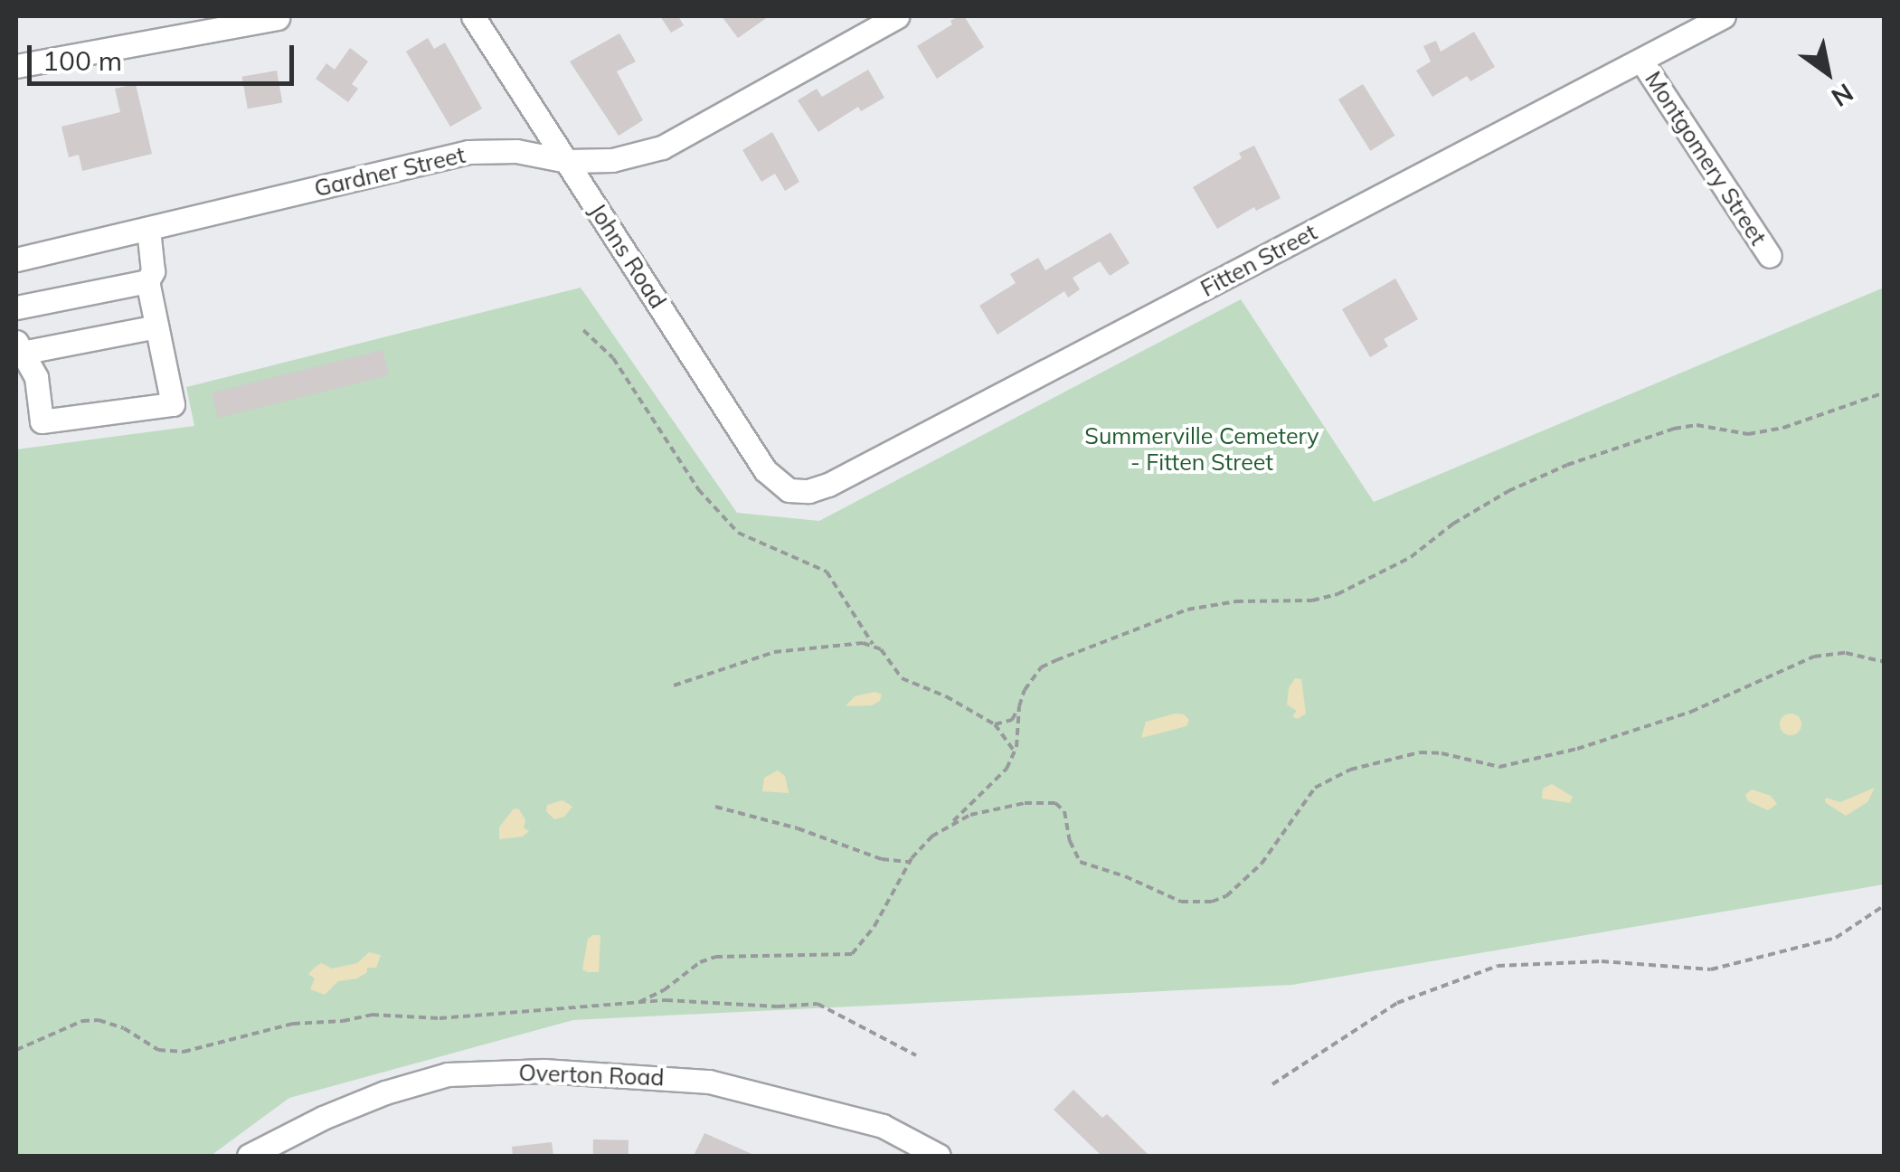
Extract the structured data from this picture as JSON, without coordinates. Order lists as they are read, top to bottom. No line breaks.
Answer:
{"streets":{"street":["Montgomery Street","Gardner Street","Johns Road","Fitten Street","Overton Road"]},"crossings":[["Montgomery Street","Fitten Street"],["Gardner Street","Johns Road"],["Johns Road","Fitten Street"]],"parks":["Summerville Cemetery - Fitten Street"],"scale_bar":"100 m","north":"bottom right"}
